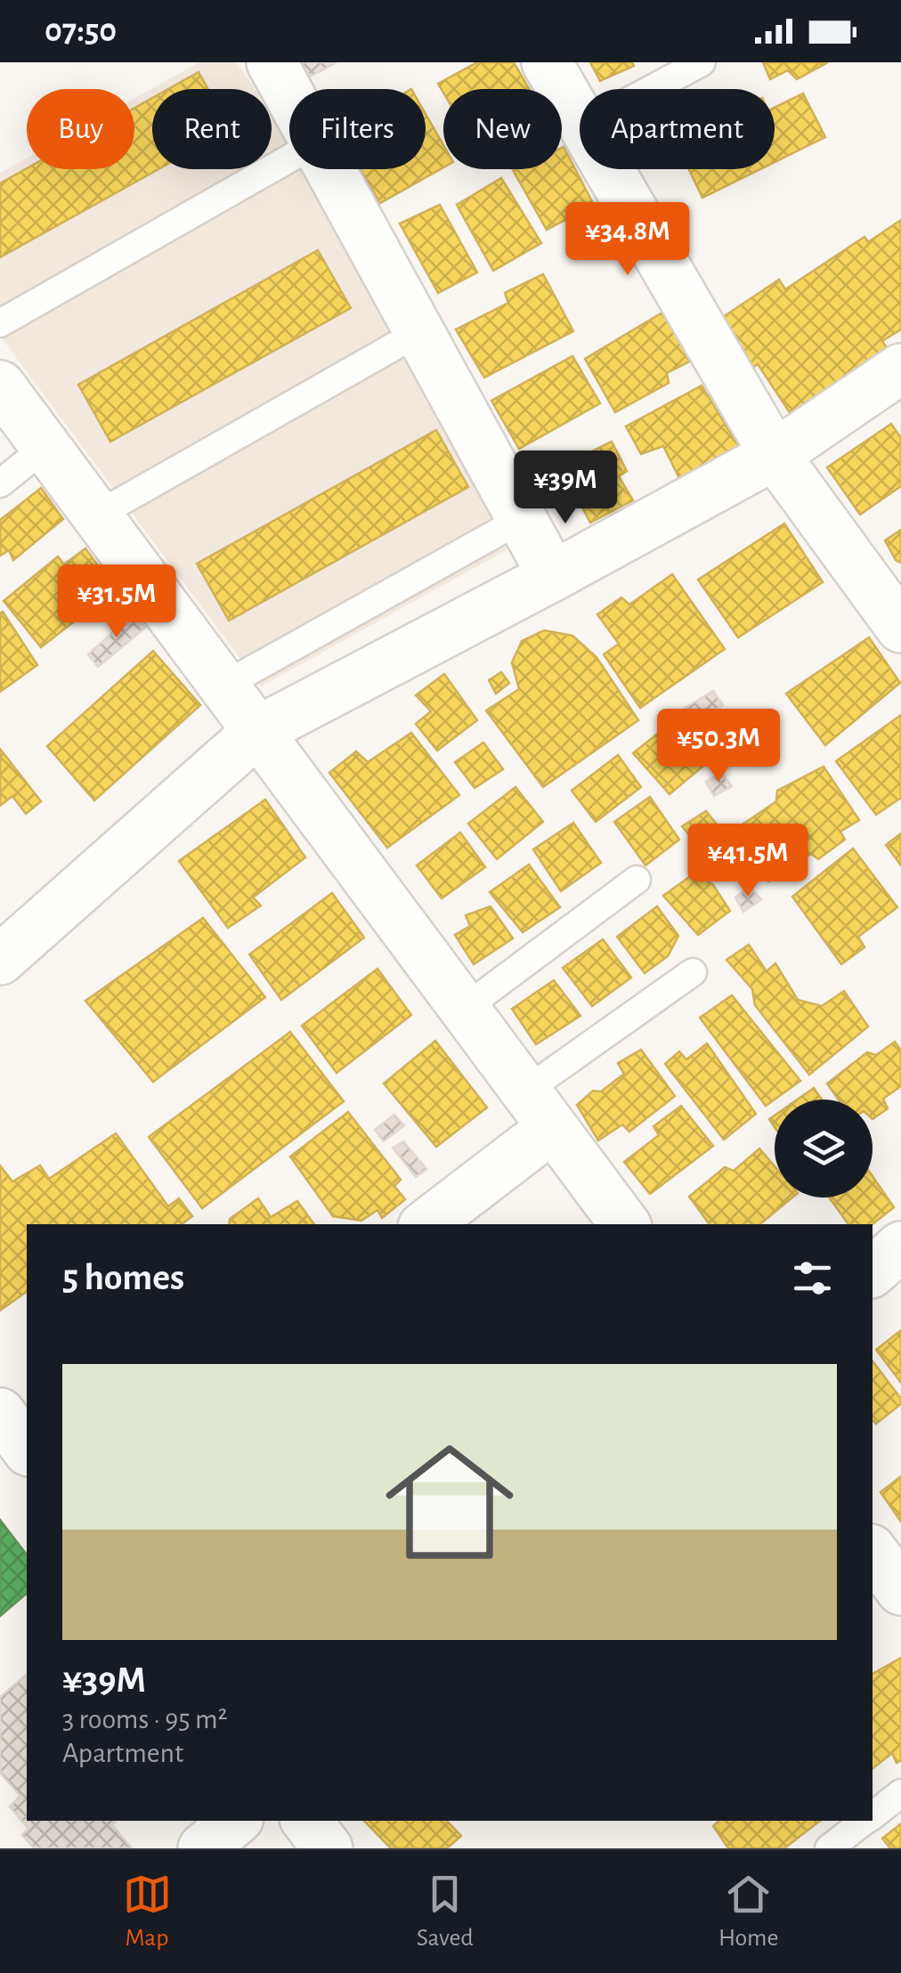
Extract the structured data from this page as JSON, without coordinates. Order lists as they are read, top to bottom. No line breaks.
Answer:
{"page":{"status":"07:50","chip":["Buy","Rent","Filters","New","Apartment"],"price":["¥34.8M","¥39M","¥31.5M","¥50.3M","¥41.5M"],"heading":"5 homes","list":[{"name":"¥39M","note":"3 rooms · 95 m² · Apartment"}],"tabs":["Map","Saved","Home"]}}
